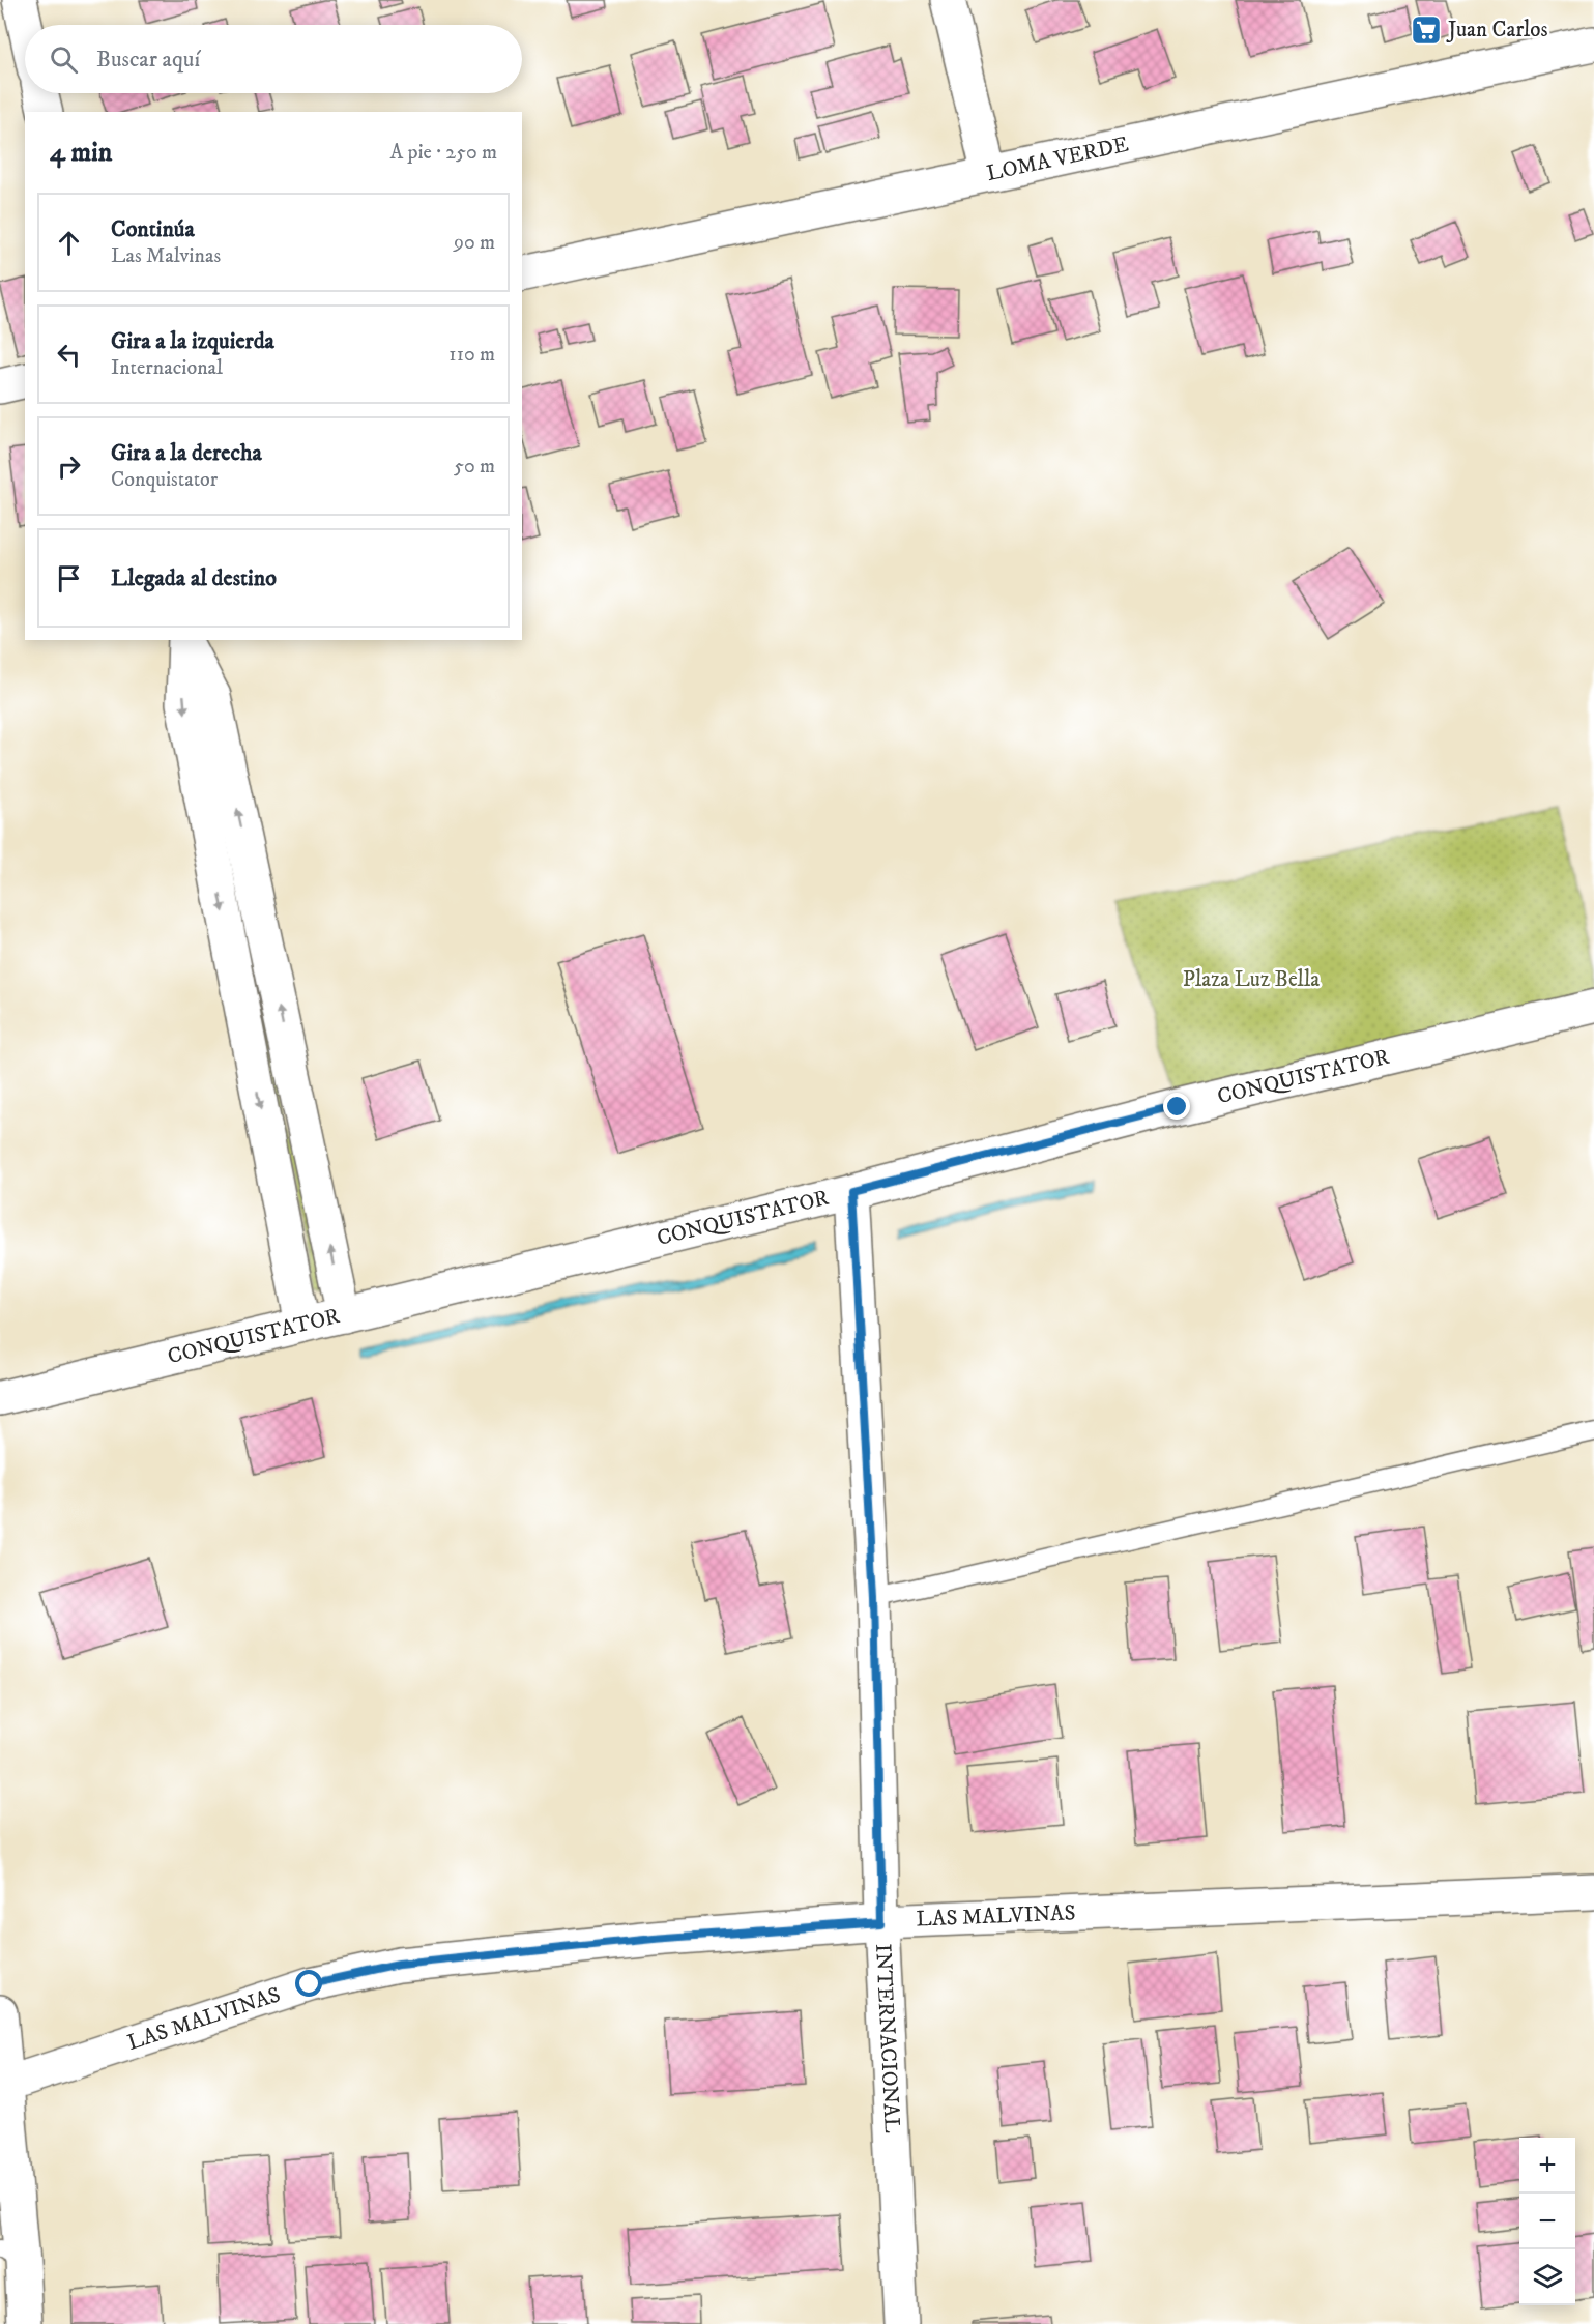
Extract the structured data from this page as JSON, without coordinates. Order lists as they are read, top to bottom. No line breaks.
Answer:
{"streets":{"street":["LOMA VERDE","CONQUISTATOR","LAS MALVINAS","INTERNACIONAL"]},"crossings":[["CONQUISTATOR","INTERNACIONAL"],["LAS MALVINAS","INTERNACIONAL"]],"parks":["Plaza Luz Bella"],"places":{"supermarket":["Juan Carlos"]},"page":{"search":"Buscar aquí","heading":["4 min","A pie · 250 m"],"list":[["Continúa","Las Malvinas","90 m"],["Gira a la izquierda","Internacional","110 m"],["Gira a la derecha","Conquistator","50 m"],"Llegada al destino"],"map_buttons":["+","−"]}}
